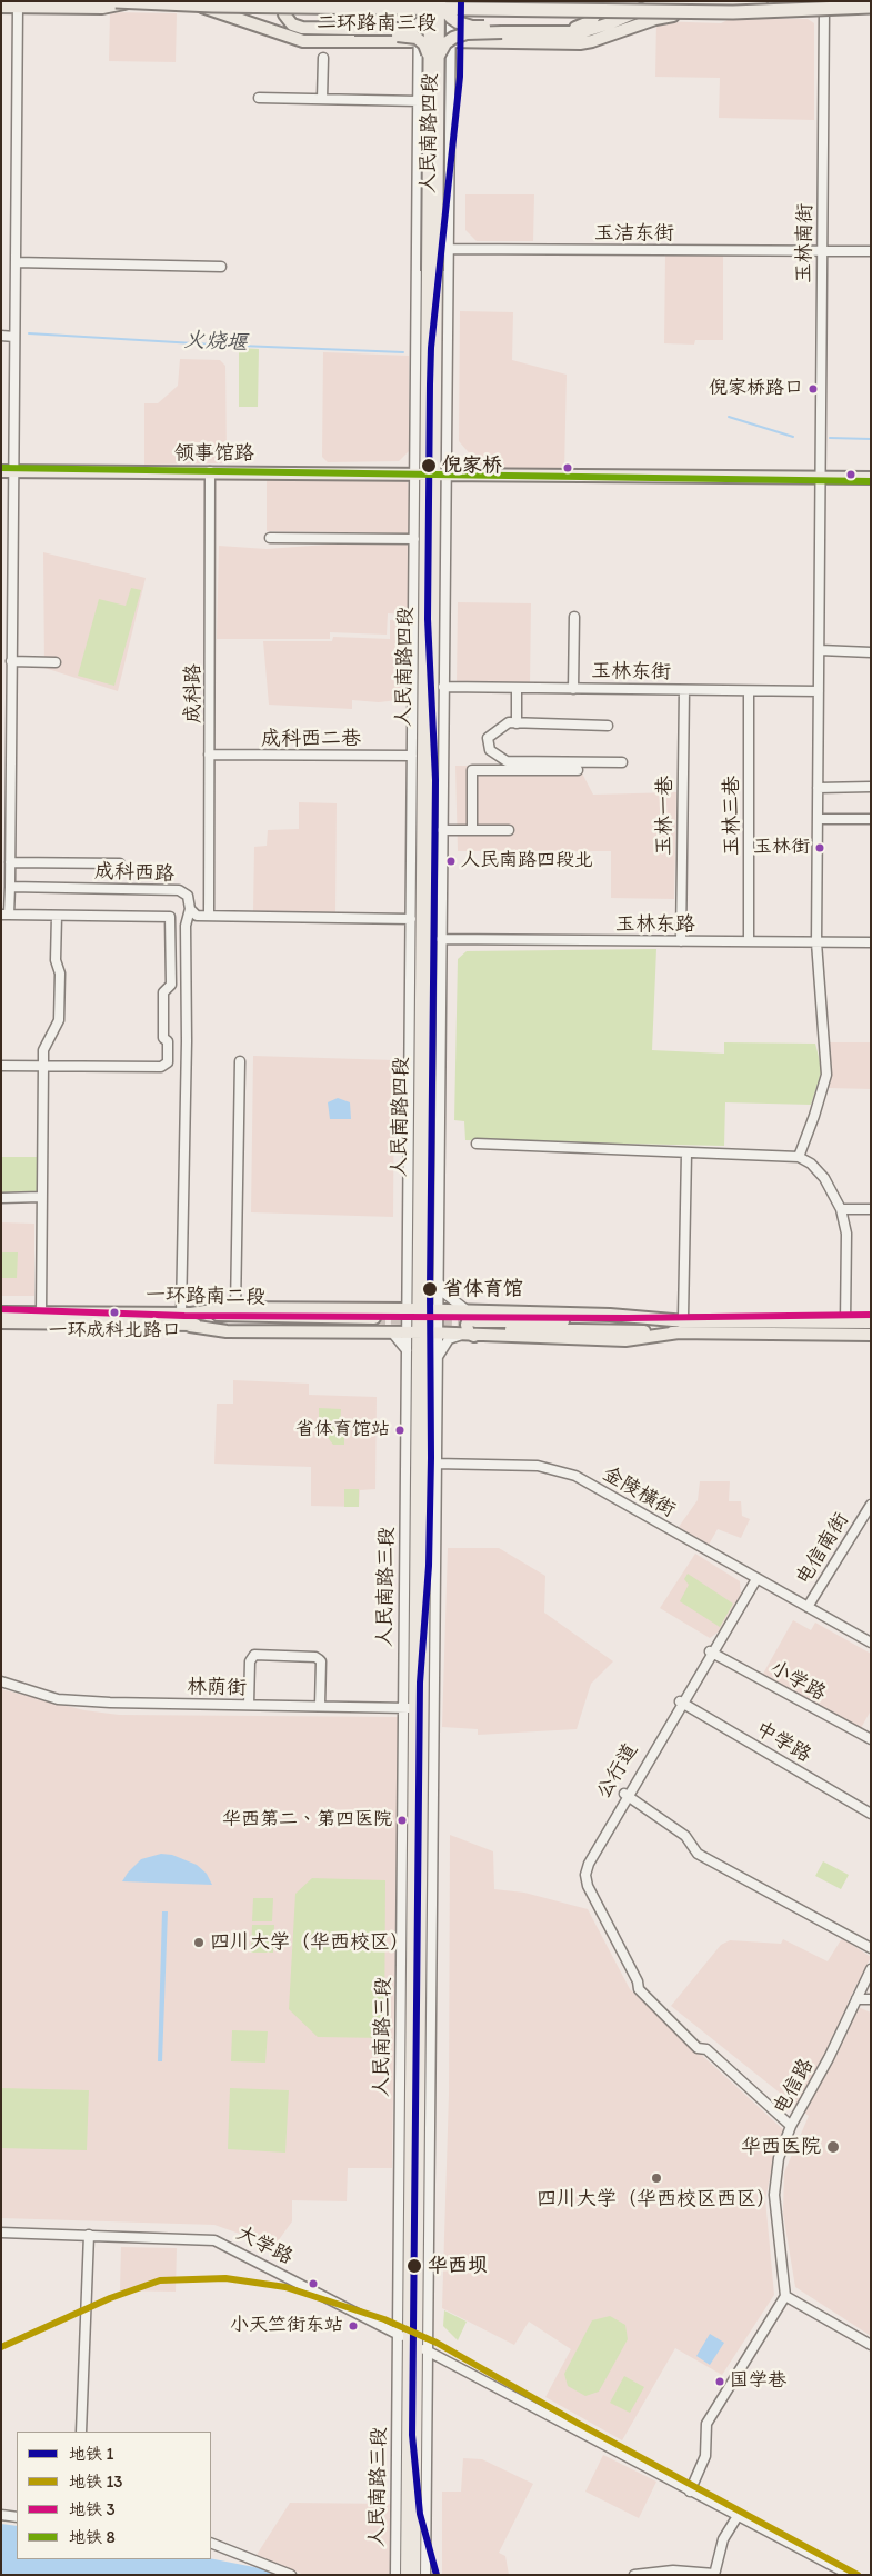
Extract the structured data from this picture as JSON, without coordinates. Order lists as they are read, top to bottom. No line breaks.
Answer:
{"streets":{"main road":["二环路南三段","人民南路四段","领事馆路","一环路南二段","人民南路三段"],"street":["玉洁东街","玉林南街","玉林东街","成科路","成科西二巷","玉林一巷","玉林三巷","成科西路","玉林东路","金陵横街","电信南街","小学路","林荫街","中学路","公行道","电信路","大学路"]},"crossings":[["二环路南三段","人民南路四段"],["二环路南三段","玉林南街"],["人民南路四段","玉洁东街"],["人民南路四段","领事馆路"],["人民南路四段","玉林东街"],["人民南路四段","成科西二巷"],["人民南路四段","成科西路"],["人民南路四段","玉林东路"],["人民南路四段","人民南路三段"],["玉洁东街","玉林南街"],["玉林南街","领事馆路"],["领事馆路","成科路"],["玉林东街","玉林一巷"],["玉林东街","玉林三巷"],["成科路","成科西二巷"],["成科路","成科西路"],["玉林一巷","玉林东路"],["玉林三巷","玉林东路"],["金陵横街","电信南街"],["金陵横街","人民南路三段"],["金陵横街","公行道"],["人民南路三段","林荫街"],["人民南路三段","大学路"],["小学路","公行道"],["中学路","公行道"],["公行道","电信路"]],"water":["火烧堰"],"places":["倪家桥路口","倪家桥","玉林街","人民南路四段北","省体育馆","一环成科北路口","省体育馆站","华西第二、第四医院","四川大学（华西校区）","华西医院","四川大学（华西校区西区）","华西坝","小天竺街东站","国学巷"],"lines":["metro line 1","metro line 8","metro line 3","metro line 13"],"legend":["地铁 1","地铁 13","地铁 3","地铁 8"]}
